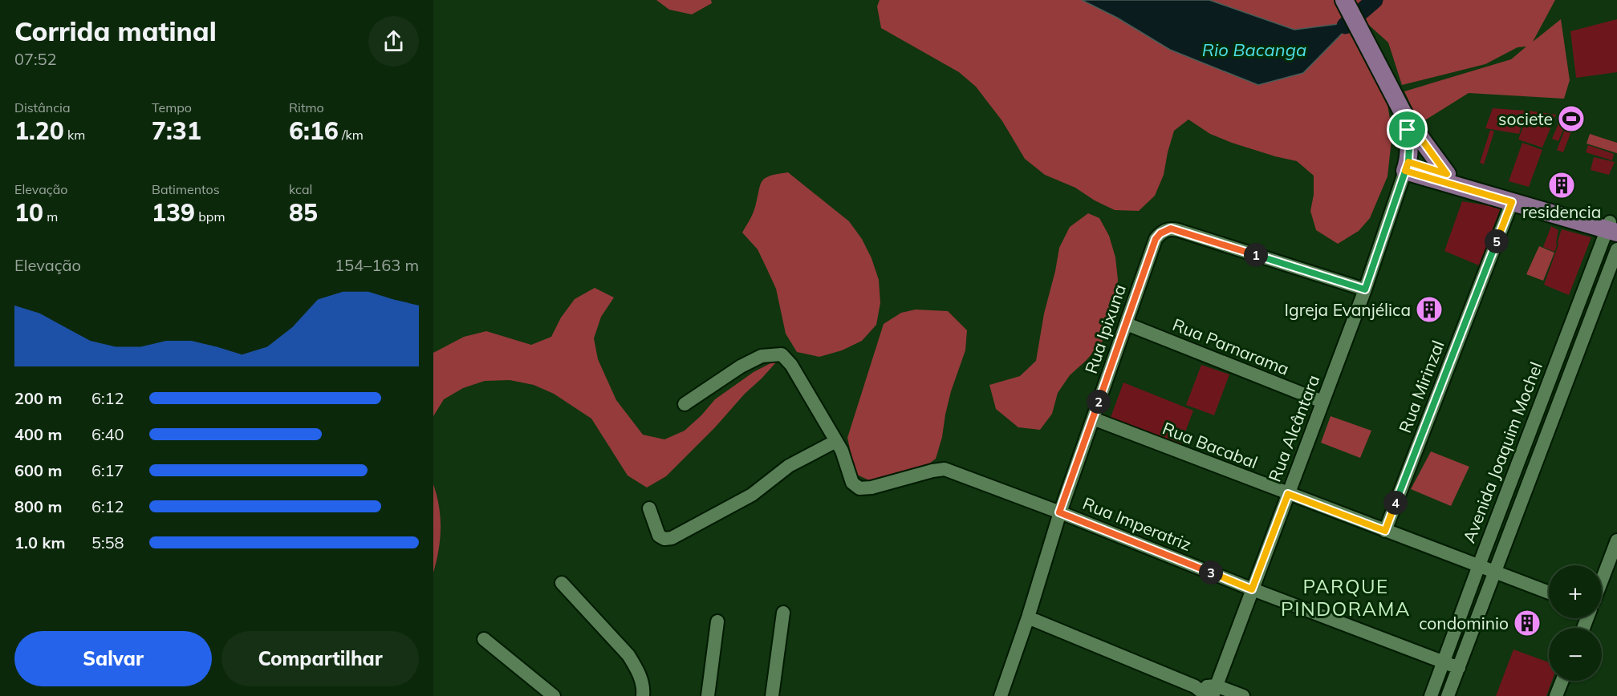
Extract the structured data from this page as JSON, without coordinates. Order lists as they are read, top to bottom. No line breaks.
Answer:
{"streets":{"street":["Rua Ipixuna","Rua Parnarama","Rua Mirinzal","Rua Alcântara","Rua Bacabal","Avenida Joaquim Mochel","Rua Imperatriz"]},"crossings":[["Rua Ipixuna","Rua Parnarama"],["Rua Ipixuna","Rua Alcântara"],["Rua Ipixuna","Rua Bacabal"],["Rua Ipixuna","Rua Imperatriz"],["Rua Parnarama","Rua Alcântara"],["Rua Mirinzal","Rua Bacabal"],["Rua Alcântara","Rua Bacabal"],["Rua Alcântara","Rua Imperatriz"],["Rua Bacabal","Avenida Joaquim Mochel"],["Avenida Joaquim Mochel","Rua Imperatriz"]],"districts":["PARQUE PINDORAMA"],"water":["Rio Bacanga"],"places":{"sports":["societe"],"building":["residencia","Igreja Evanjélica","condominio"]},"page":{"heading":["Corrida matinal","07:52"],"stats":[["Distância","1.20 km"],["Tempo","7:31"],["Ritmo","6:16 /km"],["Elevação","10 m"],["Batimentos","139 bpm"],["kcal","85"]],"pins":["5","1","2","4","3"],"chart":["Elevação","154–163 m"],"list":[{"name":"200 m","note":"6:12"},{"name":"400 m","note":"6:40"},{"name":"600 m","note":"6:17"},{"name":"800 m","note":"6:12"},{"name":"1.0 km","note":"5:58"}],"map_buttons":["+","−"],"buttons":["Salvar","Compartilhar"]}}
